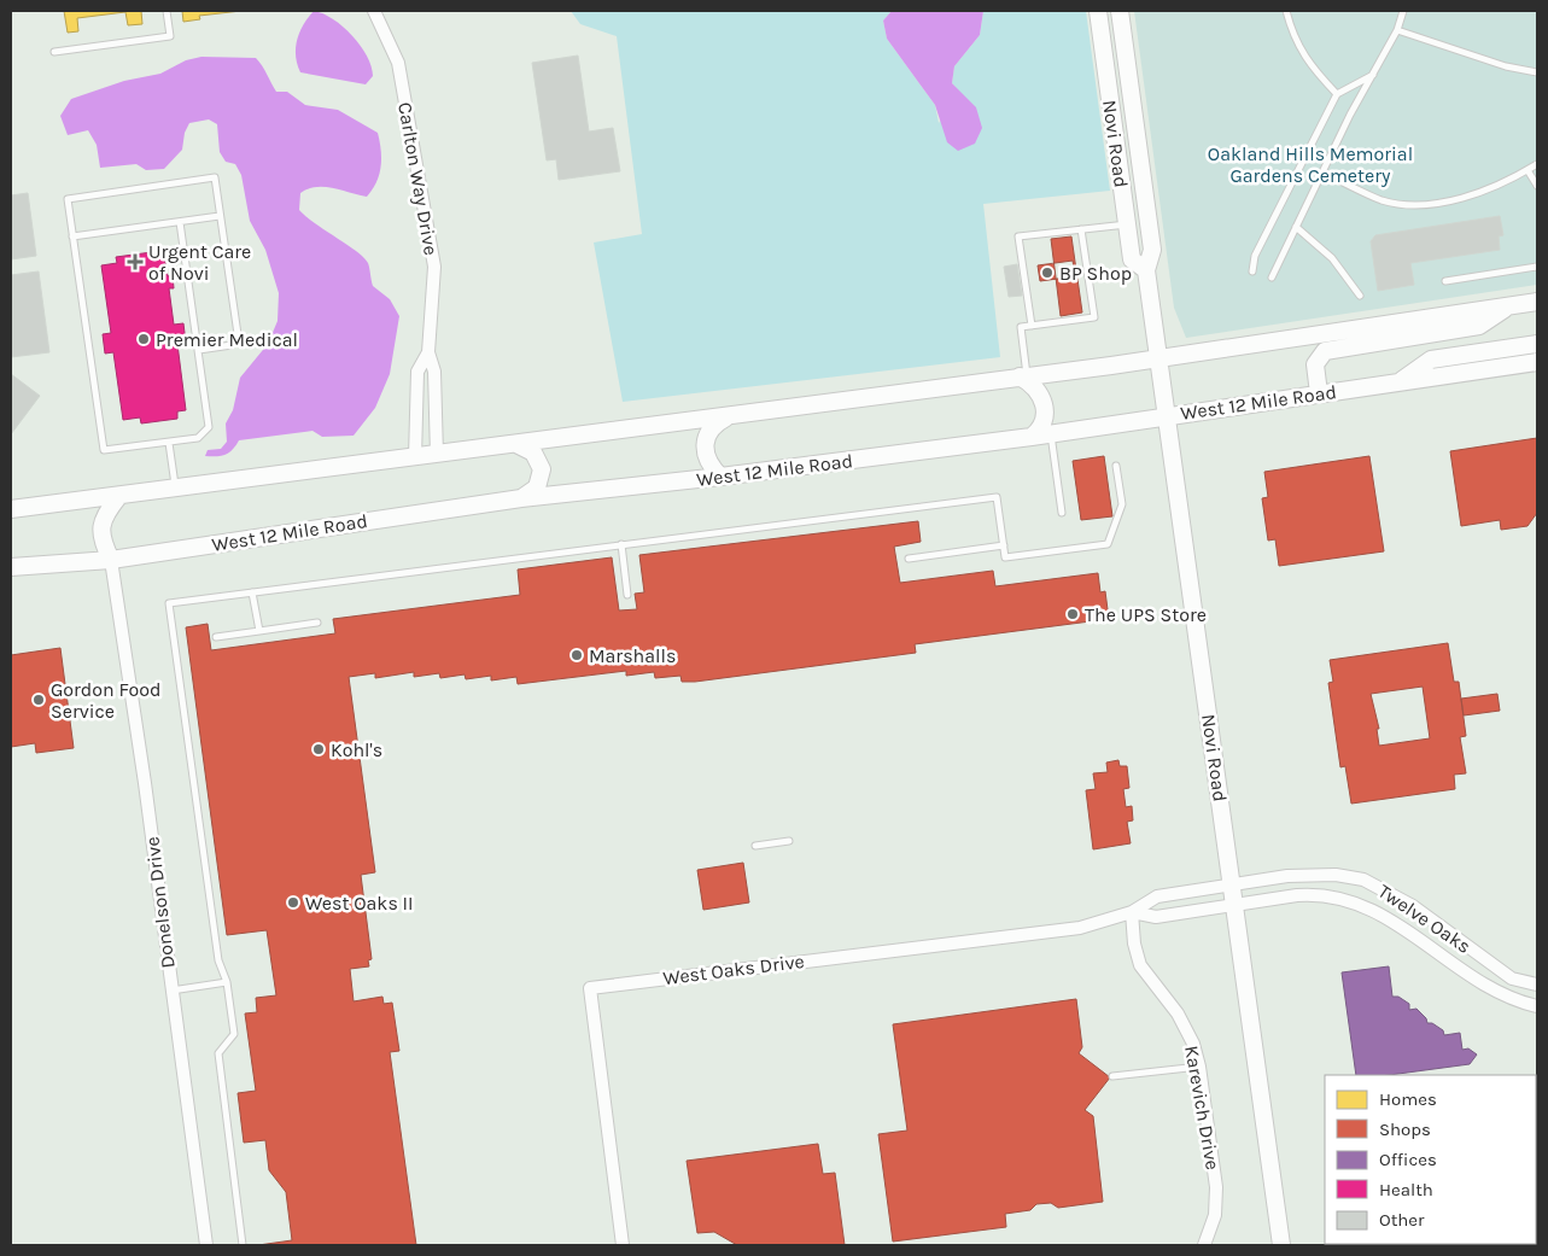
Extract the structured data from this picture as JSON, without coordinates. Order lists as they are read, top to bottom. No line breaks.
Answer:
{"streets":{"main road":["Novi Road","West 12 Mile Road"],"street":["Carlton Way Drive","Donelson Drive","Twelve Oaks","West Oaks Drive","Karevich Drive"]},"crossings":[["Novi Road","West 12 Mile Road"],["Novi Road","Twelve Oaks"],["Novi Road","West Oaks Drive"],["West 12 Mile Road","Donelson Drive"],["Twelve Oaks","West Oaks Drive"],["West Oaks Drive","Karevich Drive"]],"parks":["Oakland Hills Memorial Gardens Cemetery"],"places":{"health":["Urgent Care of Novi"],"other":["BP Shop","Premier Medical","The UPS Store","Marshalls","Gordon Food Service","Kohl's","West Oaks II"]},"legend":["Homes","Shops","Offices","Health","Other"]}
